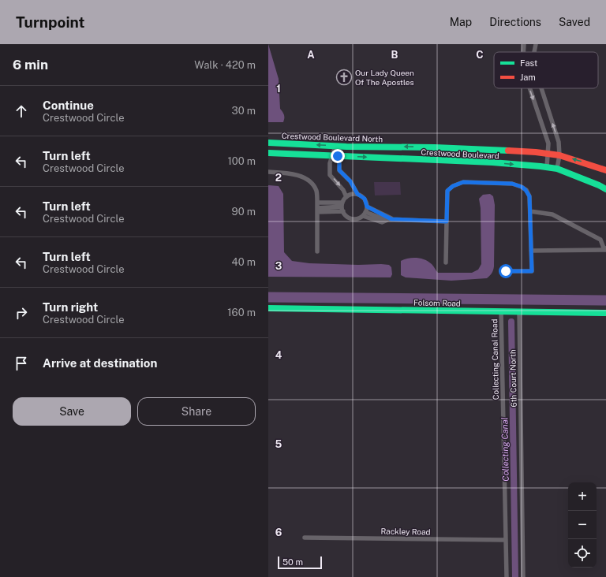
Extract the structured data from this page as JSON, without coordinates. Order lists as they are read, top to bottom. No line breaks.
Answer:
{"streets":{"main road":["Crestwood Boulevard North","Crestwood Boulevard","Folsom Road"],"street":["Collecting Canal Road","6th Court North","Rackley Road"]},"crossings":[["Crestwood Boulevard North","Crestwood Boulevard"],["Folsom Road","Collecting Canal Road"],["Folsom Road","6th Court North"],["Collecting Canal Road","Rackley Road"]],"one_way":["Crestwood Boulevard North"],"water":["Collecting Canal"],"places":{"church":["Our Lady Queen Of The Apostles"]},"legend":["Fast","Jam"],"scale_bar":"50 m","page":{"header":"Turnpoint","nav":["Map","Directions","Saved"],"heading":["6 min","Walk · 420 m"],"list":[["Continue","Crestwood Circle","30 m"],["Turn left","Crestwood Circle","100 m"],["Turn left","Crestwood Circle","90 m"],["Turn left","Crestwood Circle","40 m"],["Turn right","Crestwood Circle","160 m"],"Arrive at destination"],"buttons":["Save","Share"],"map_buttons":["+","−"],"scale":"50 m"},"grid":{"columns":["A","B","C"],"rows":["1","2","3","4","5","6"]}}
